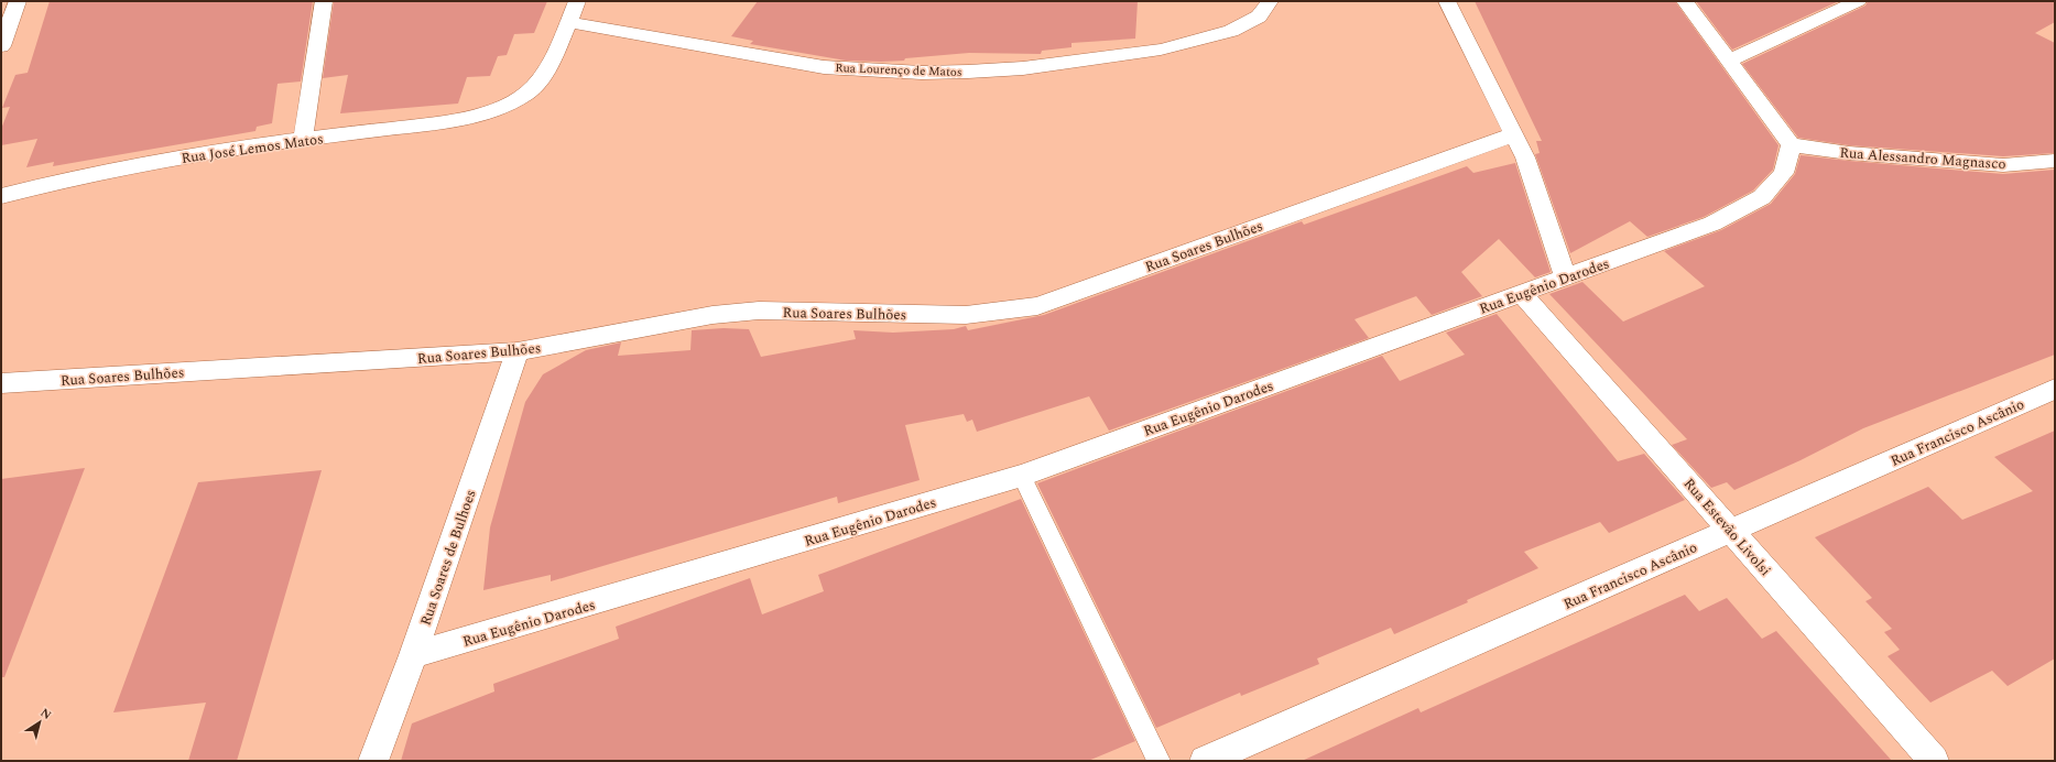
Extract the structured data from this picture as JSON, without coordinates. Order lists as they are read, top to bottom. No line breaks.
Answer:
{"streets":{"street":["Rua Lourenço de Matos","Rua José Lemos Matos","Rua Alessandro Magnasco","Rua Soares Bulhões","Rua Eugênio Darodes","Rua Francisco Ascânio","Rua Estevão Livolsi","Rua Soares de Bulhoes"]},"crossings":[["Rua Lourenço de Matos","Rua José Lemos Matos"],["Rua Alessandro Magnasco","Rua Eugênio Darodes"],["Rua Soares Bulhões","Rua Soares de Bulhoes"],["Rua Eugênio Darodes","Rua Estevão Livolsi"],["Rua Eugênio Darodes","Rua Soares de Bulhoes"],["Rua Francisco Ascânio","Rua Estevão Livolsi"]],"north":"top right"}
